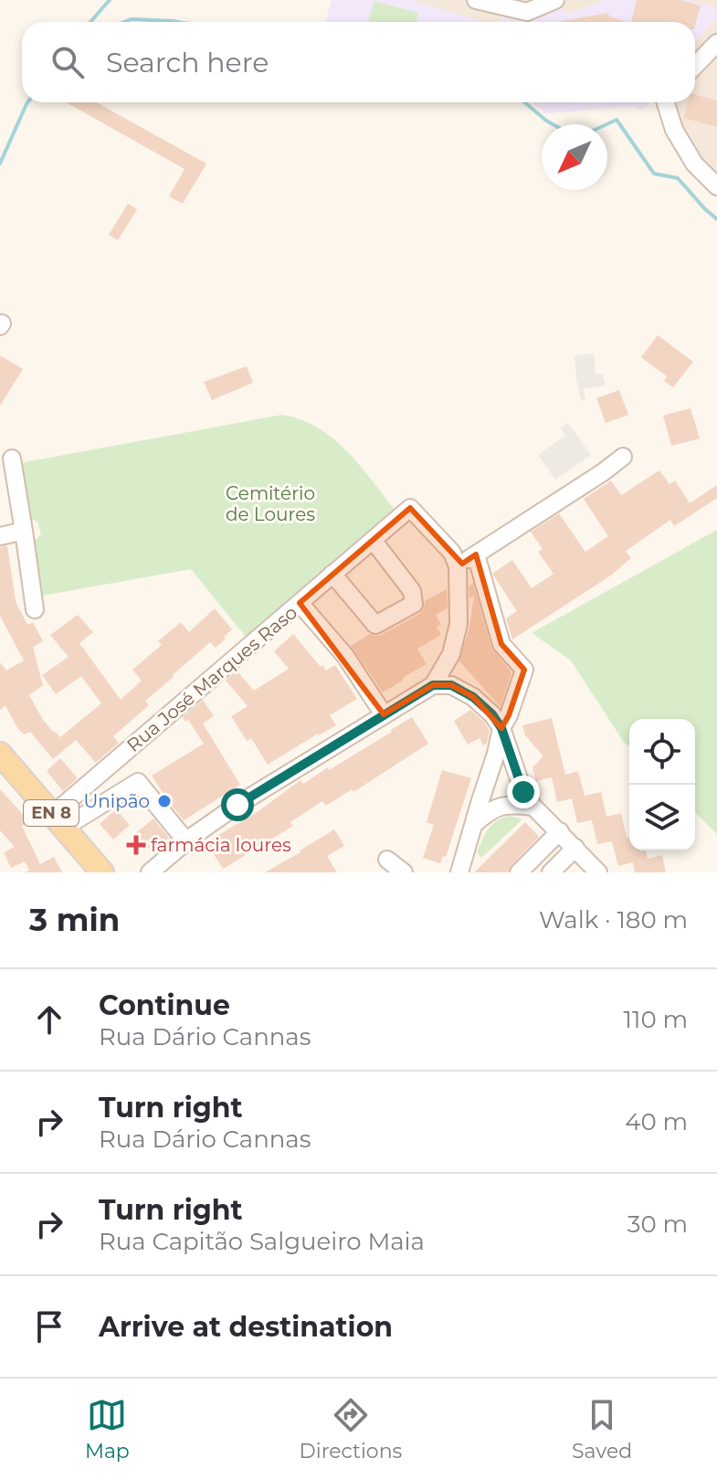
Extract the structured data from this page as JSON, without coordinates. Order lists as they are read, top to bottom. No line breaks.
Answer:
{"streets":{"main road":["EN 8"],"street":["Rua José Marques Raso"]},"crossings":[["Rua José Marques Raso","EN 8"]],"parks":["Cemitério de Loures"],"places":{"other":["Unipão"],"health":["farmácia loures"]},"north":"bottom left","page":{"search":"Search here","heading":["3 min","Walk · 180 m"],"list":[["Continue","Rua Dário Cannas","110 m"],["Turn right","Rua Dário Cannas","40 m"],["Turn right","Rua Capitão Salgueiro Maia","30 m"],"Arrive at destination"],"nav":["Map","Directions","Saved"]}}
